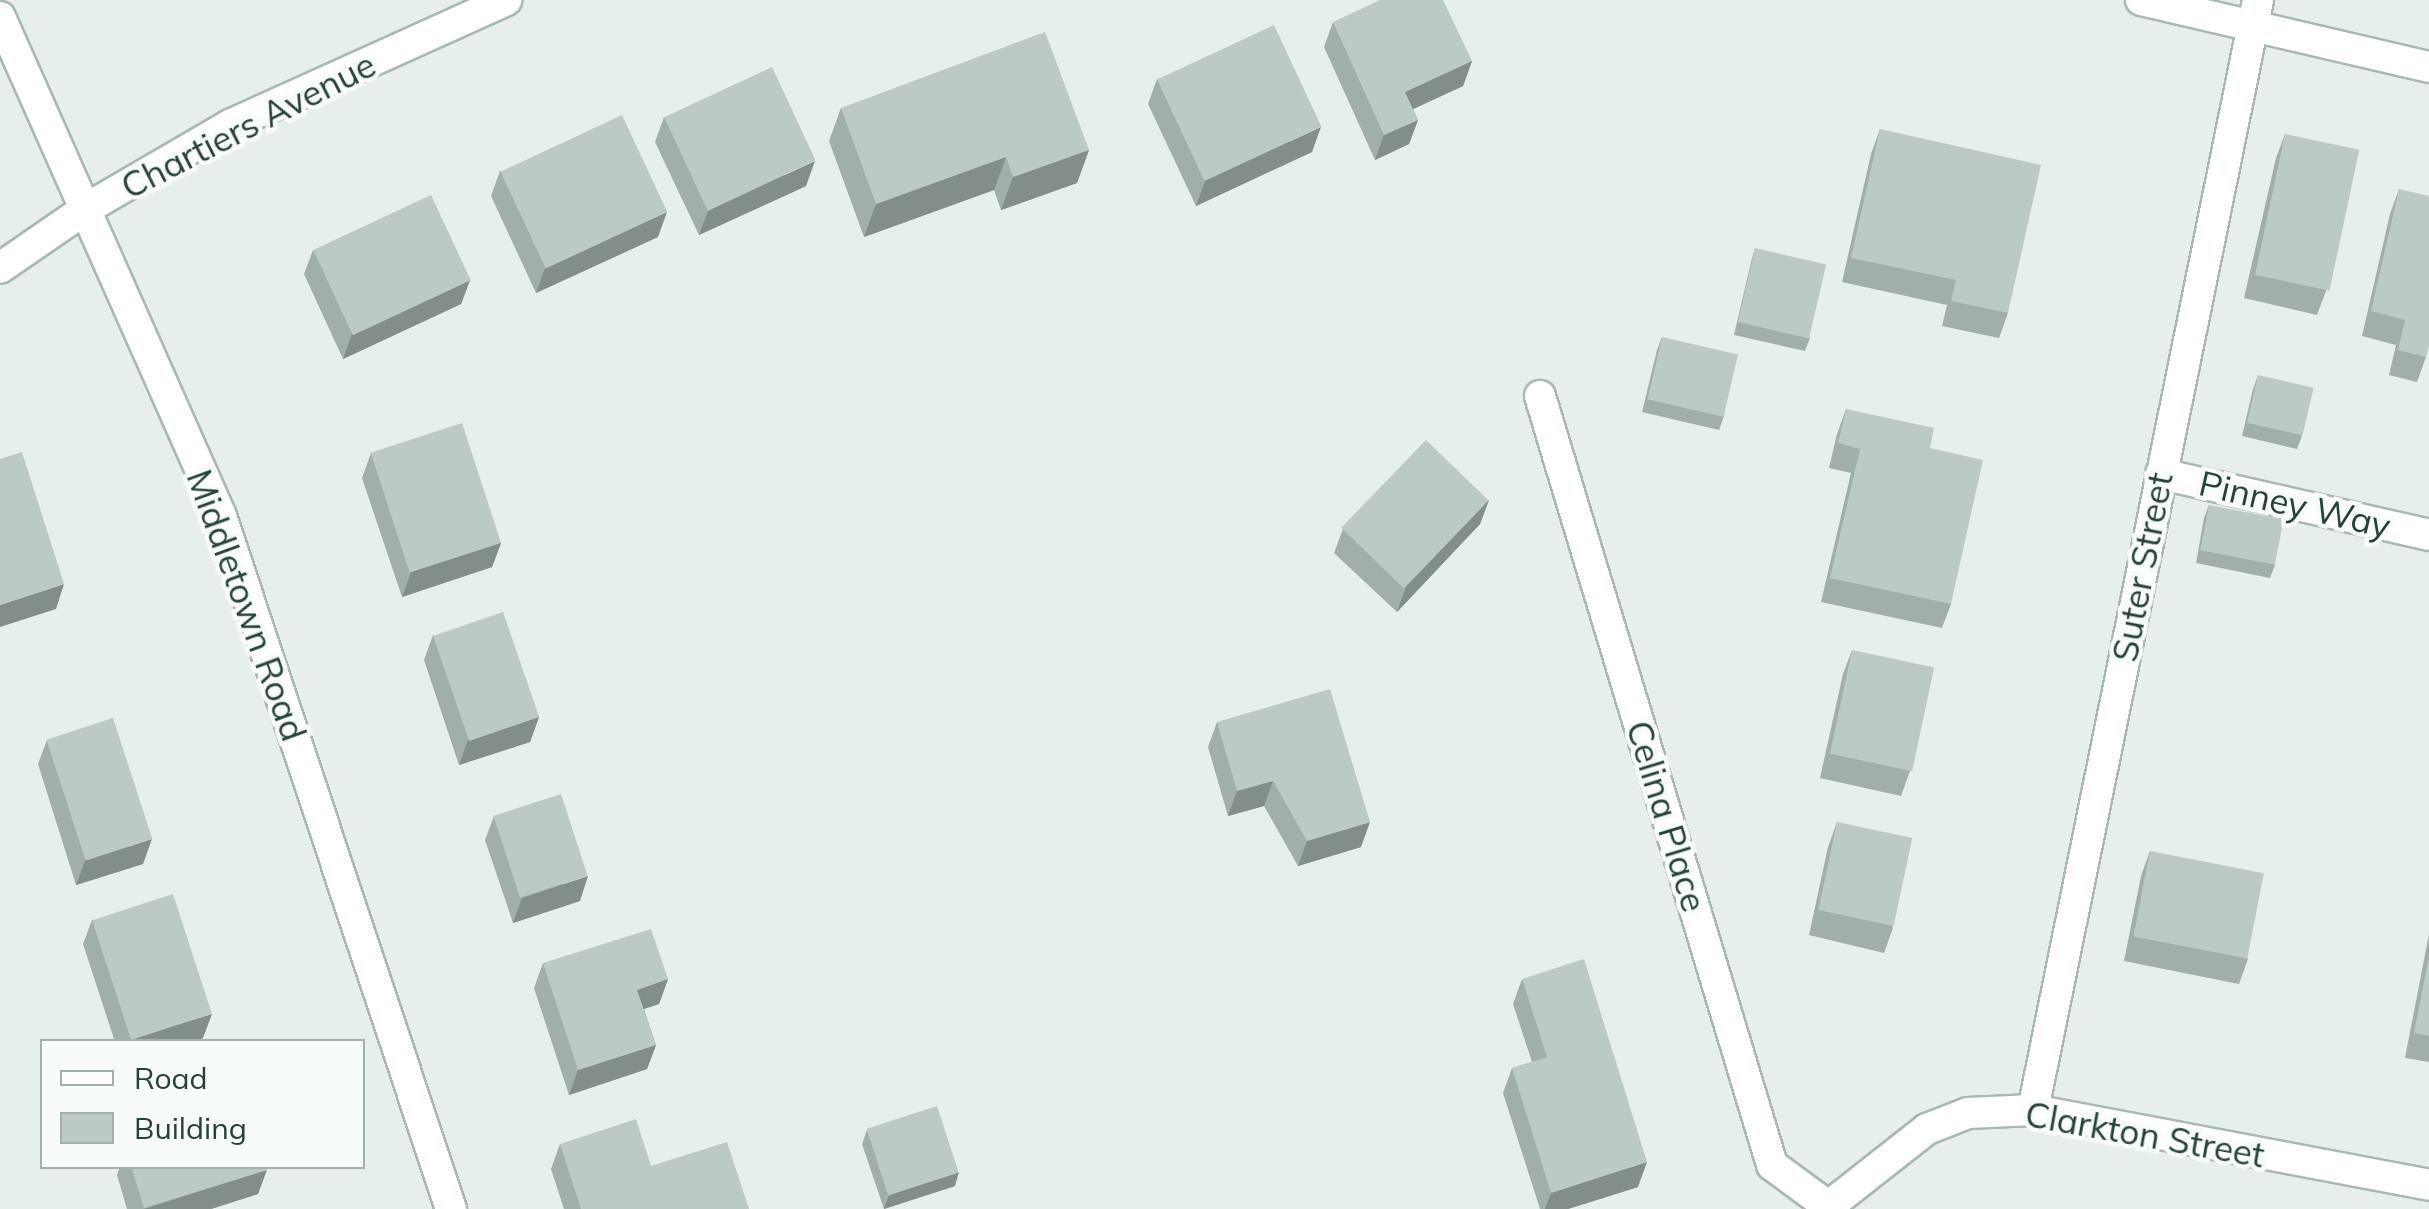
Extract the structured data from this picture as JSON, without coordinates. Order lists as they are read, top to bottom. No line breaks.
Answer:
{"streets":{"street":["Chartiers Avenue","Pinney Way","Suter Street","Middletown Road","Celina Place","Clarkton Street"]},"crossings":[["Chartiers Avenue","Middletown Road"],["Pinney Way","Suter Street"],["Suter Street","Clarkton Street"],["Celina Place","Clarkton Street"]],"legend":["Road","Building"]}
